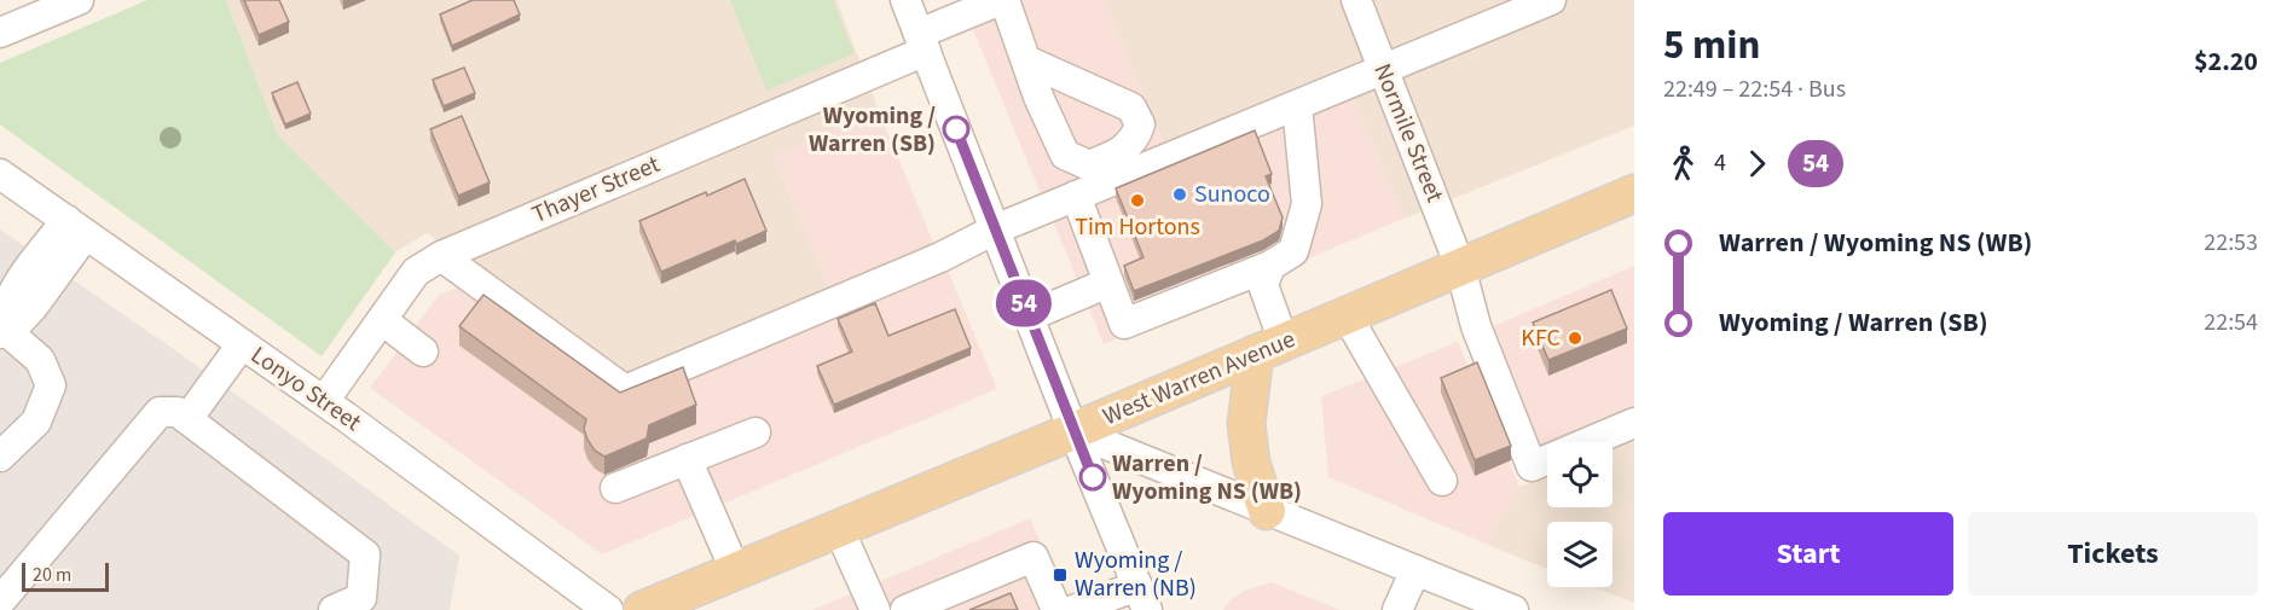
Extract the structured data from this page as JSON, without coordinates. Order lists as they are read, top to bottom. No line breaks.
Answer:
{"streets":{"main road":["West Warren Avenue"],"street":["Normile Street","Thayer Street","Lonyo Street"]},"crossings":[["Normile Street","West Warren Avenue"],["Thayer Street","Lonyo Street"]],"places":{"other":["Wyoming / Warren (SB)","Sunoco","Tim Hortons","KFC","Warren / Wyoming NS (WB)"],"transit":["Wyoming / Warren (NB)"]},"lines":["bus line 54"],"scale_bar":"20 m","page":{"on_map":"54","heading":["5 min","22:49 – 22:54 · Bus","$2.20"],"legs":["4","54"],"list":[{"name":"Warren / Wyoming NS (WB)","value":"22:53"},{"name":"Wyoming / Warren (SB)","value":"22:54"}],"buttons":["Start","Tickets"],"scale":"20 m"}}
